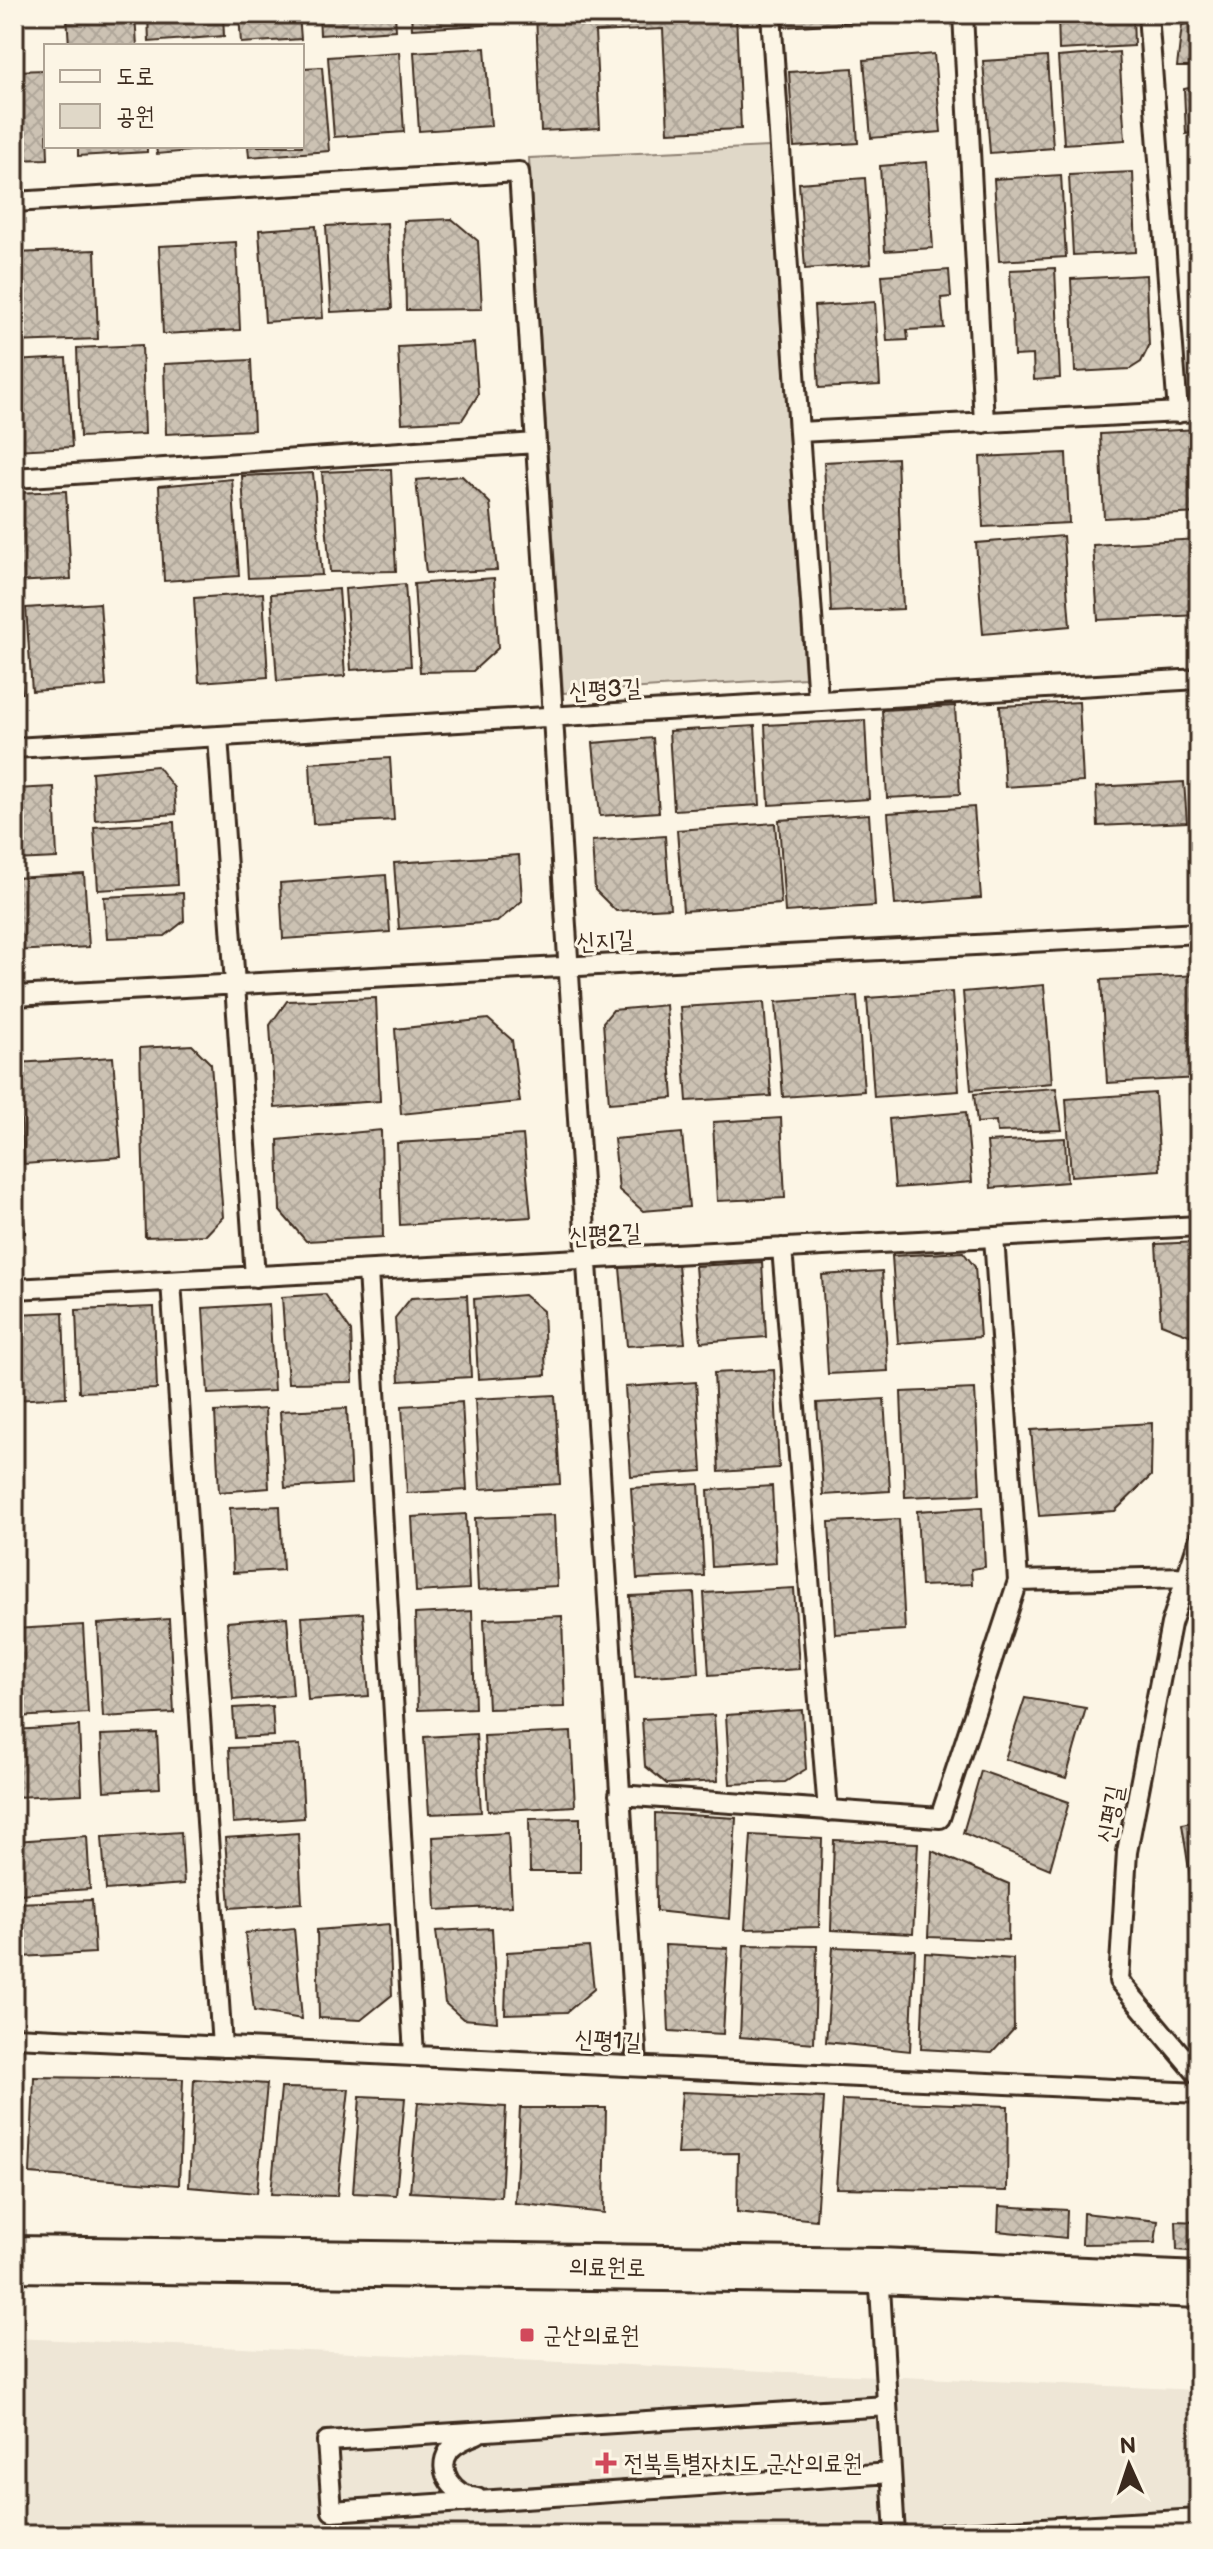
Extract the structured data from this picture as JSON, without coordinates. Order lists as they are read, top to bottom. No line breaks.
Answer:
{"streets":{"street":["의료원로"],"lane":["신평3길","신지길","신평2길","신평길","신평1길"]},"places":{"transit":["군산의료원"],"health":["전북특별자치도 군산의료원"]},"legend":["도로","공원"],"north":"top"}
